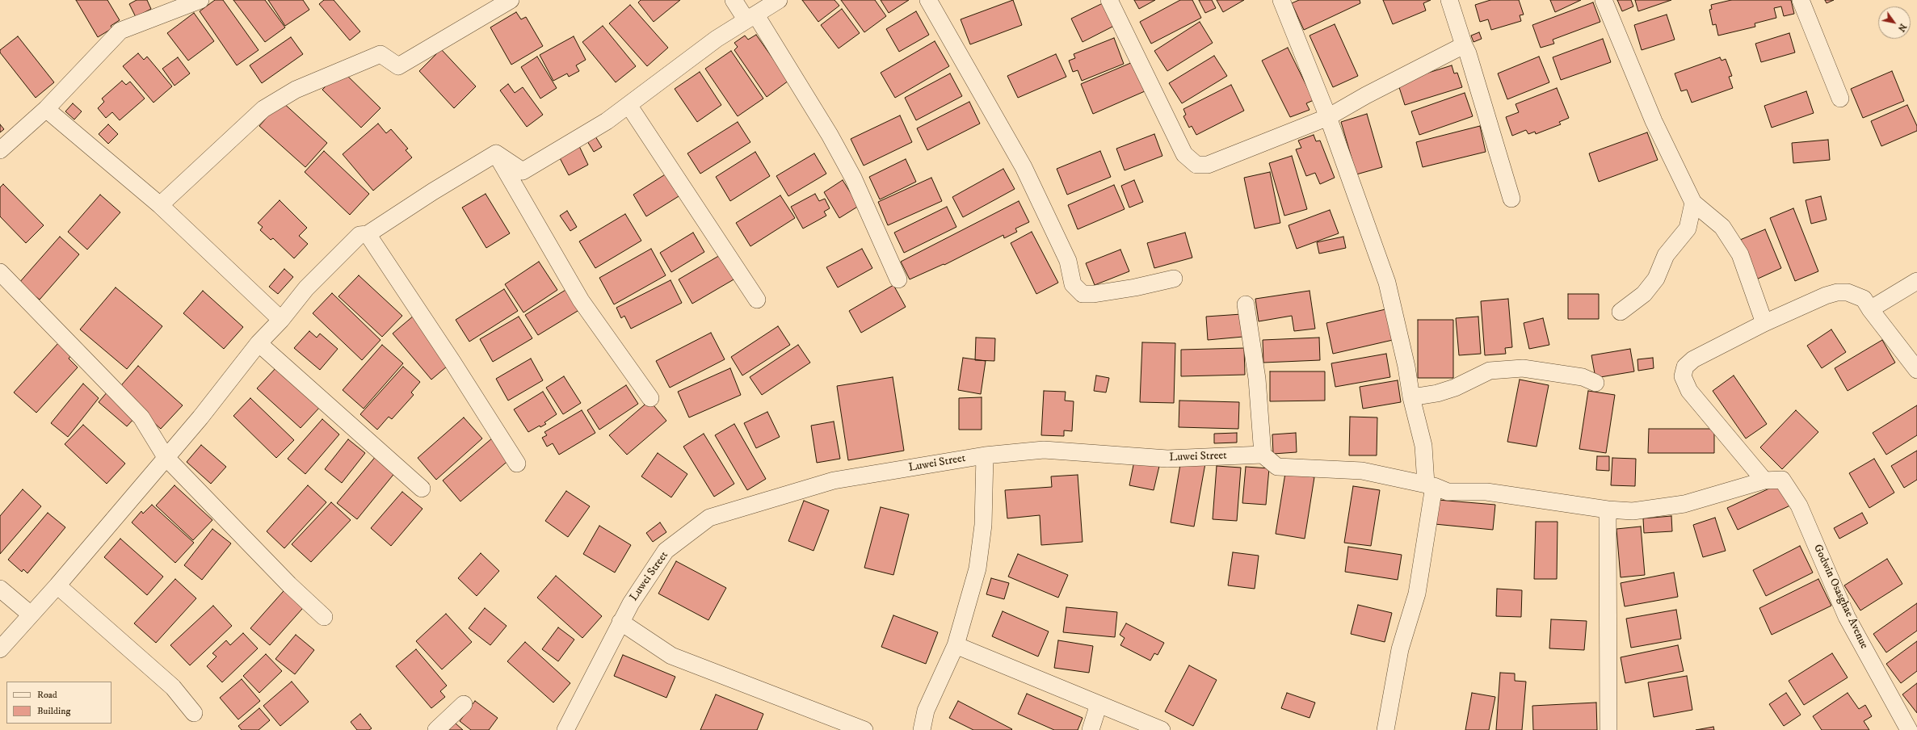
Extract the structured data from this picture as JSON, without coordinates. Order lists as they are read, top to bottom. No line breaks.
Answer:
{"streets":{"street":["Luwei Street","Godwin Osasghae Avenue"]},"legend":["Road","Building"],"north":"bottom right"}
